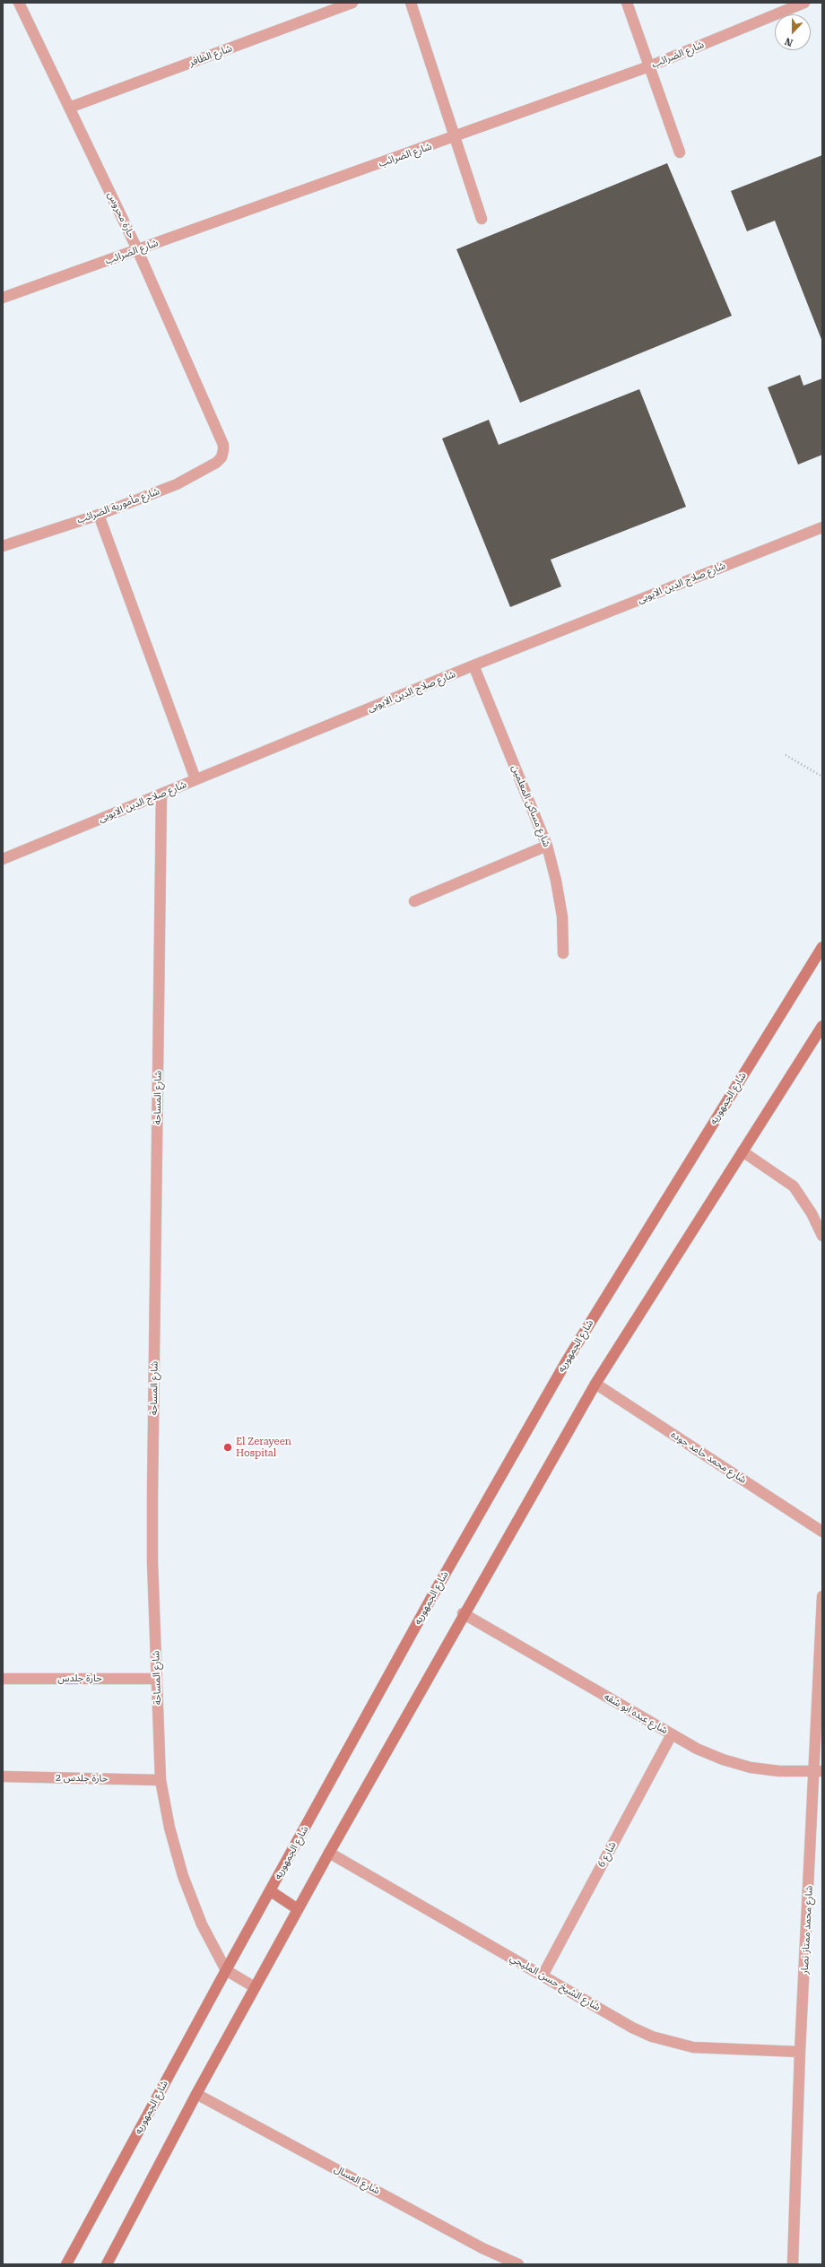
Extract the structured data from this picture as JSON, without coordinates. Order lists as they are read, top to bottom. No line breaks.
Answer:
{"streets":{"street":["شارع الضرائب","شارع الظافر","حارة محروس","شارع مأمورية الضرائب","شارع صلاح الدين الايوبى","شارع مساكن المعلمين","شارع المساحة","شارع الجمهوريه","شارع محمد حامد جوده","حارة جلدس","شارع عبده ابو شقه","حارة جلدس 2","شارع 6","شارع محمد ممتاز نصار","شارع الشيخ حسن المليجي","شارع العسال"]},"crossings":[["شارع الضرائب","حارة محروس"],["شارع الظافر","حارة محروس"],["حارة محروس","شارع مأمورية الضرائب"],["شارع صلاح الدين الايوبى","شارع مساكن المعلمين"],["شارع صلاح الدين الايوبى","شارع المساحة"],["شارع المساحة","شارع الجمهوريه"],["شارع المساحة","حارة جلدس"],["شارع المساحة","حارة جلدس 2"],["شارع عبده ابو شقه","شارع 6"],["شارع عبده ابو شقه","شارع محمد ممتاز نصار"],["شارع 6","شارع الشيخ حسن المليجي"],["شارع محمد ممتاز نصار","شارع الشيخ حسن المليجي"]],"places":["El Zerayeen Hospital"],"north":"bottom"}
